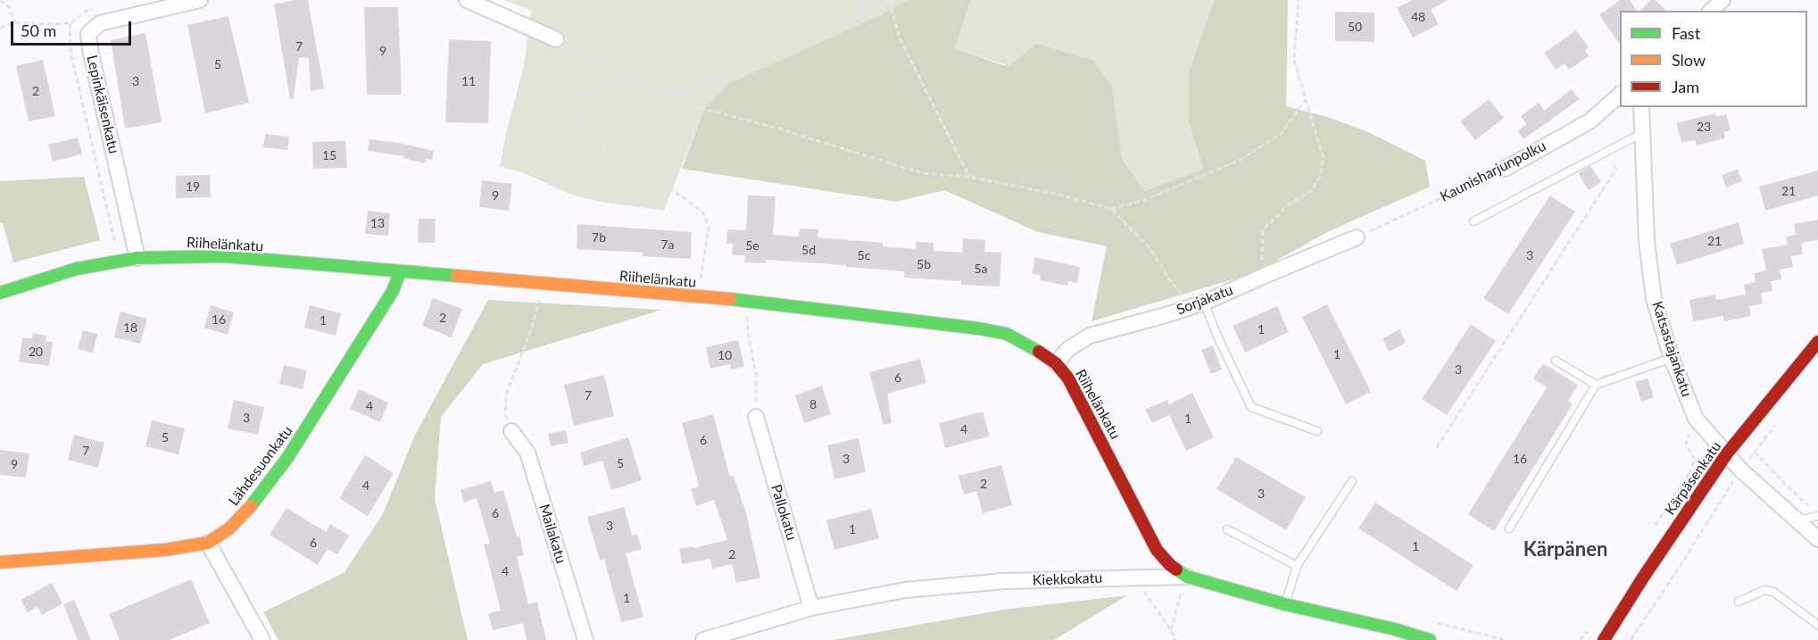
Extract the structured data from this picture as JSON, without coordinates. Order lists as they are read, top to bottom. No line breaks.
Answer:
{"streets":{"street":["Lepinkäisenkatu","Kaunisharjunpolku","Riihelänkatu","Sorjakatu","Katsastajankatu","Lähdesuonkatu","Kärpäsenkatu","Pallokatu","Mailakatu","Kiekkokatu"]},"crossings":[["Lepinkäisenkatu","Riihelänkatu"],["Kaunisharjunpolku","Sorjakatu"],["Riihelänkatu","Sorjakatu"],["Riihelänkatu","Lähdesuonkatu"],["Riihelänkatu","Kiekkokatu"],["Katsastajankatu","Kärpäsenkatu"],["Pallokatu","Kiekkokatu"]],"districts":["Kärpänen"],"house_numbers":["48","50","7","9","5","3","11","2","23","15","19","21","9","13","7b","21","7a","5e","5d","5c","3","5b","5a","2","16","1","18","1","20","1","10","3","6","7","8","4","3","1","4","5","6","7","3","16","5","9","2","4","3","6","3","1","6","1","2","4","1"],"legend":["Fast","Slow","Jam"],"scale_bar":"50 m"}
